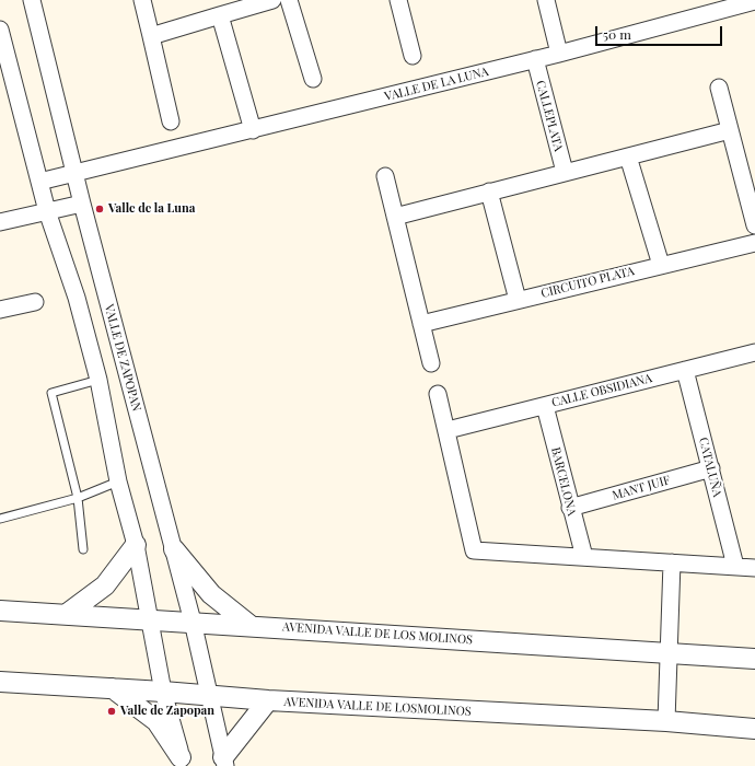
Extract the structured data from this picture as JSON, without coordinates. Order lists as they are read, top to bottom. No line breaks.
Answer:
{"streets":{"street":["VALLE DE LA LUNA","CALLEPLATA","CIRCUITO PLATA","VALLE DE ZAPOPAN","CALLE OBSIDIANA","CATALUÑA","BARCELONA","MANT JUIF","AVENIDA VALLE DE LOS MOLINOS","AVENIDA VALLE DE LOSMOLINOS"]},"crossings":[["VALLE DE LA LUNA","CALLEPLATA"],["VALLE DE LA LUNA","VALLE DE ZAPOPAN"],["VALLE DE ZAPOPAN","AVENIDA VALLE DE LOS MOLINOS"],["VALLE DE ZAPOPAN","AVENIDA VALLE DE LOSMOLINOS"],["CALLE OBSIDIANA","CATALUÑA"],["CALLE OBSIDIANA","BARCELONA"],["CATALUÑA","MANT JUIF"],["BARCELONA","MANT JUIF"]],"places":["Valle de la Luna","Valle de Zapopan"],"scale_bar":"50 m"}
